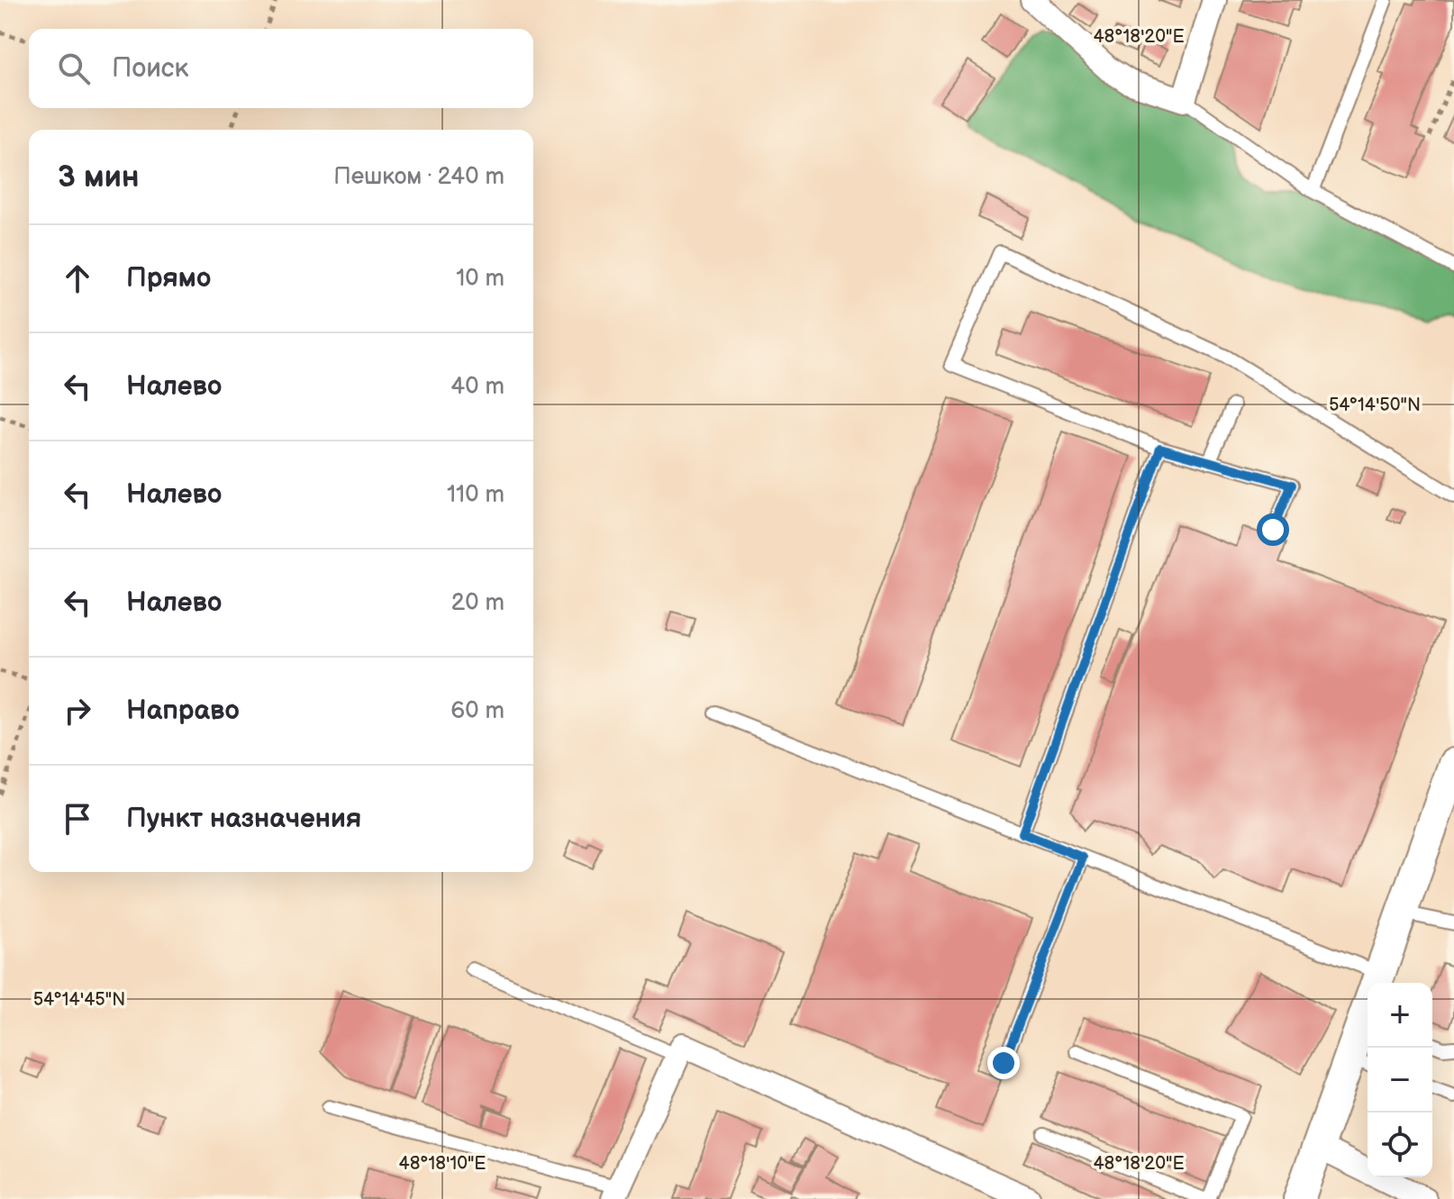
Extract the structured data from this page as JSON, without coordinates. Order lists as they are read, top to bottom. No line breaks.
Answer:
{"page":{"search":"Поиск","heading":["3 мин","Пешком · 240 m"],"list":[["Прямо","10 m"],["Налево","40 m"],["Налево","110 m"],["Налево","20 m"],["Направо","60 m"],"Пункт назначения"],"map_buttons":["+","−"]},"coordinates":["48°18'20\"E","54°14'50\"N","54°14'45\"N","48°18'10\"E"]}
